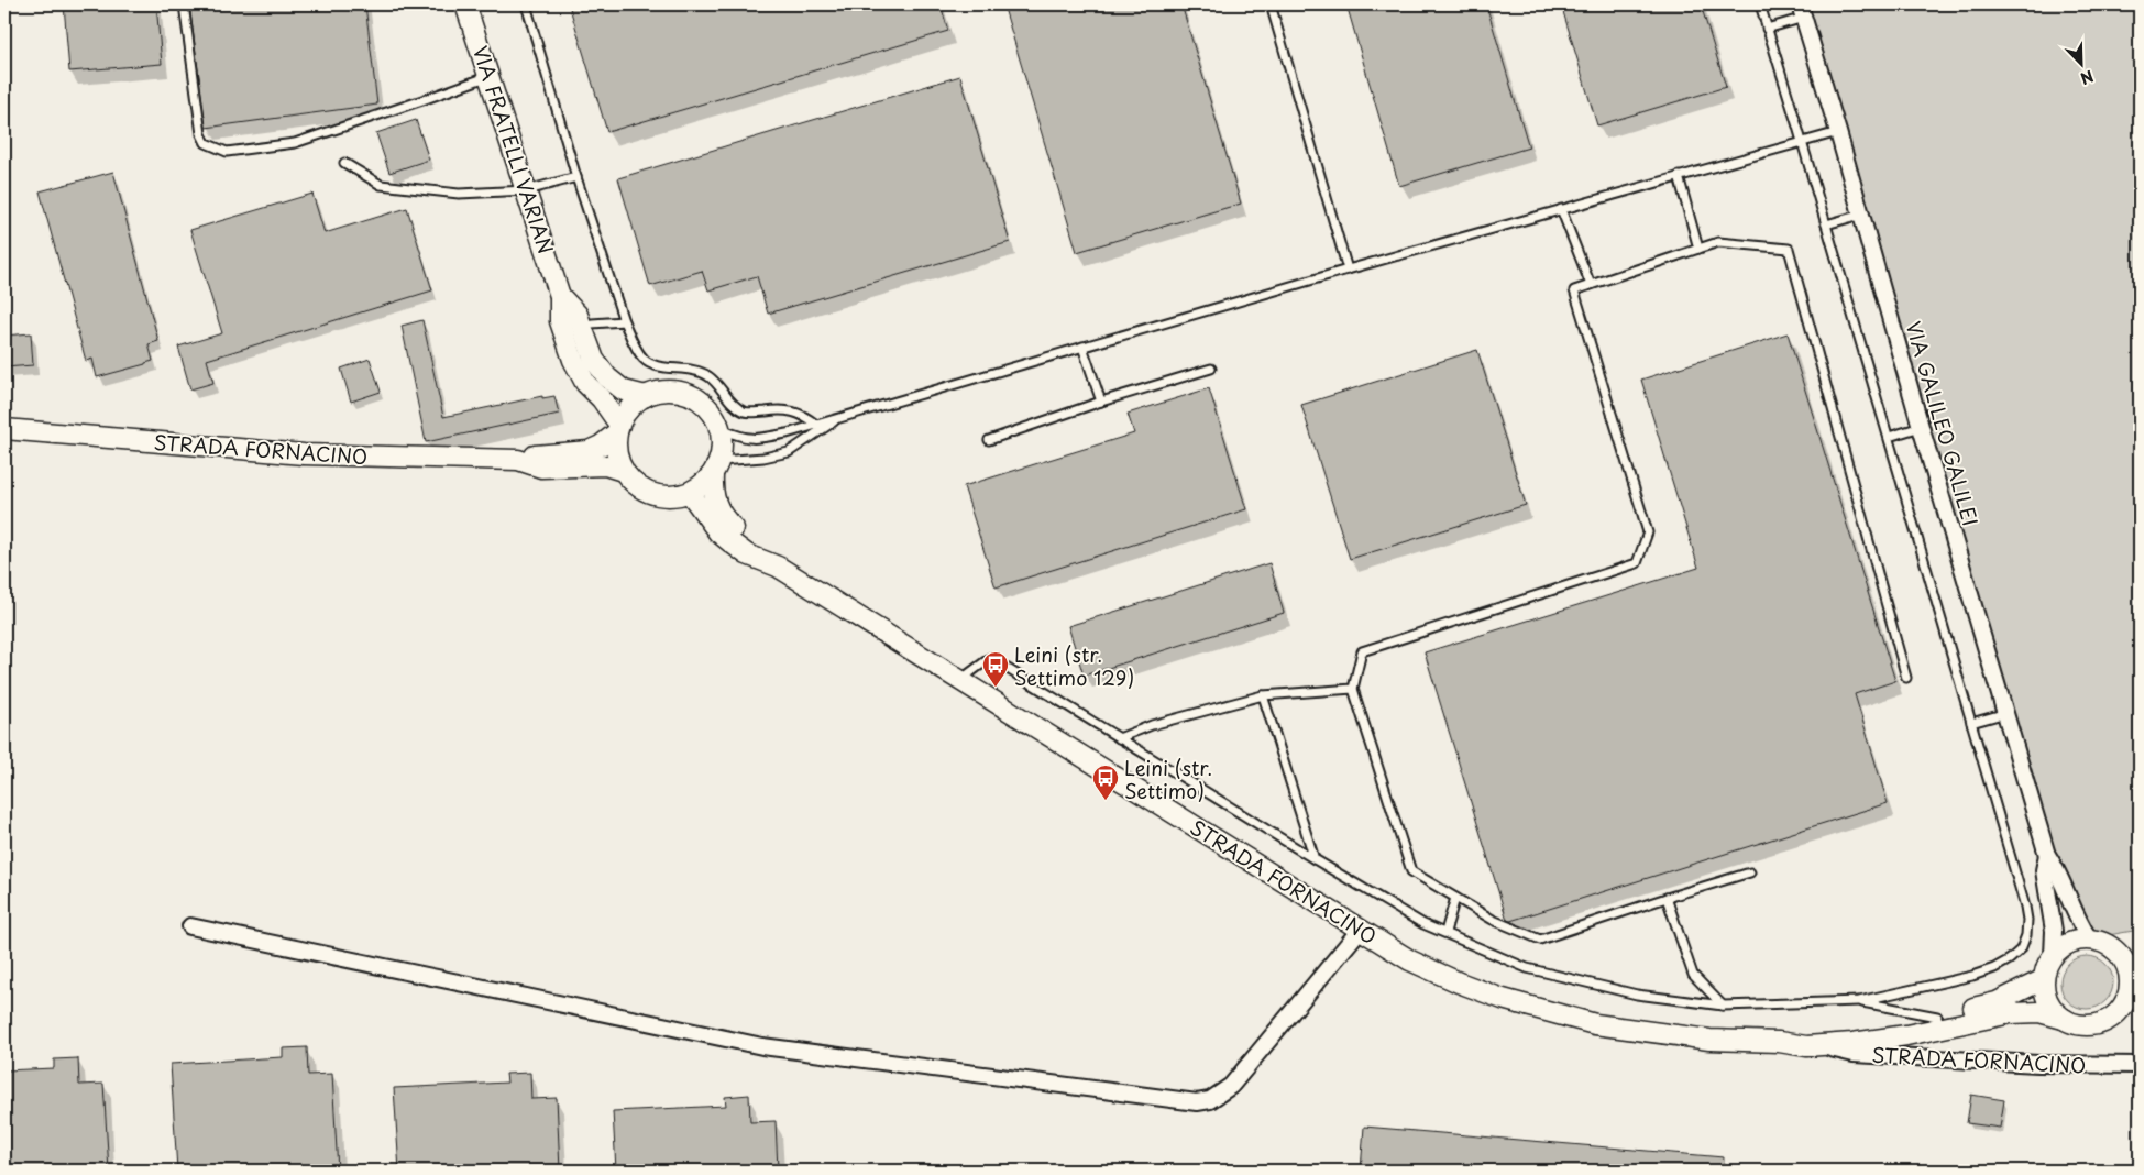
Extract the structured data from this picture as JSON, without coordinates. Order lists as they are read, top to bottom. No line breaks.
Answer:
{"streets":{"street":["VIA FRATELLI VARIAN","VIA GALILEO GALILEI","STRADA FORNACINO"]},"crossings":[["VIA FRATELLI VARIAN","STRADA FORNACINO"],["VIA GALILEO GALILEI","STRADA FORNACINO"]],"places":{"bus stop":["Leini (str. Settimo 129)","Leini (str. Settimo)"]},"north":"bottom right"}
